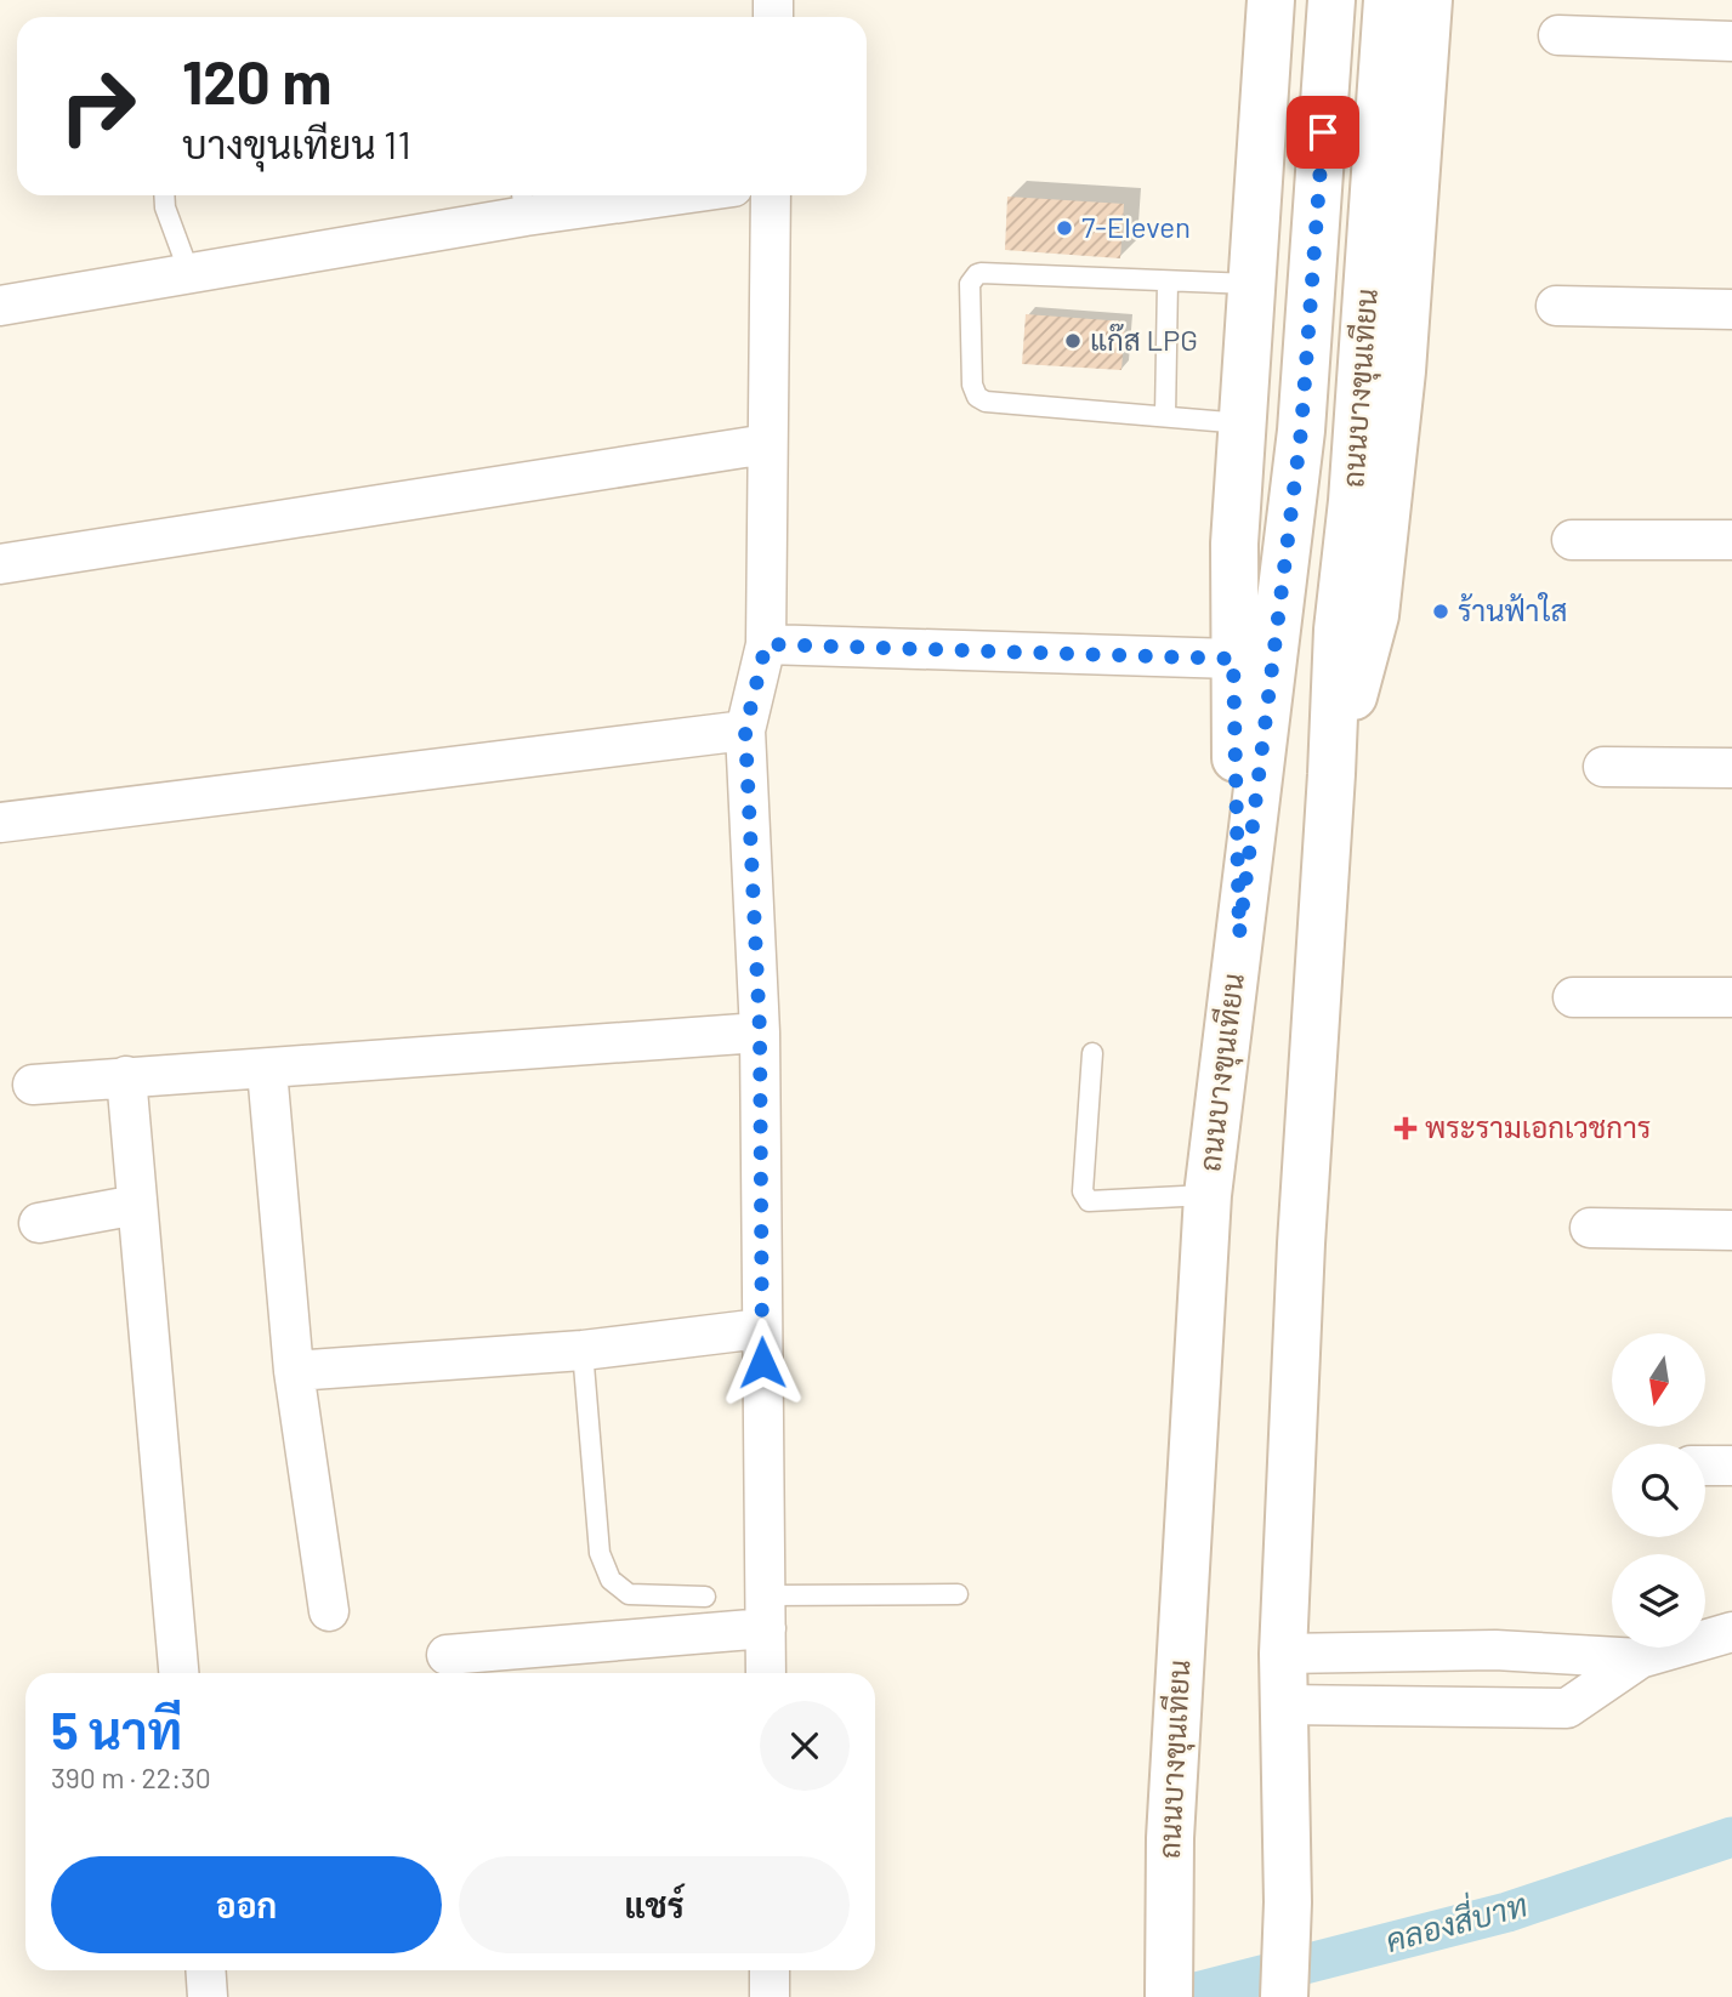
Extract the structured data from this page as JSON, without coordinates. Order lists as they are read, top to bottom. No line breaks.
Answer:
{"streets":{"main road":["ถนนบางขุนเทียน"]},"water":["คลองสี่บาท"],"places":{"other":["7-Eleven","แก๊ส LPG","ร้านฟ้าใส"],"health":["พระรามเอกเวชการ"]},"north":"bottom","page":{"turn":["120 m","บางขุนเทียน 11"],"heading":["5 นาที","390 m · 22:30"],"buttons":["ออก","แชร์"]}}
